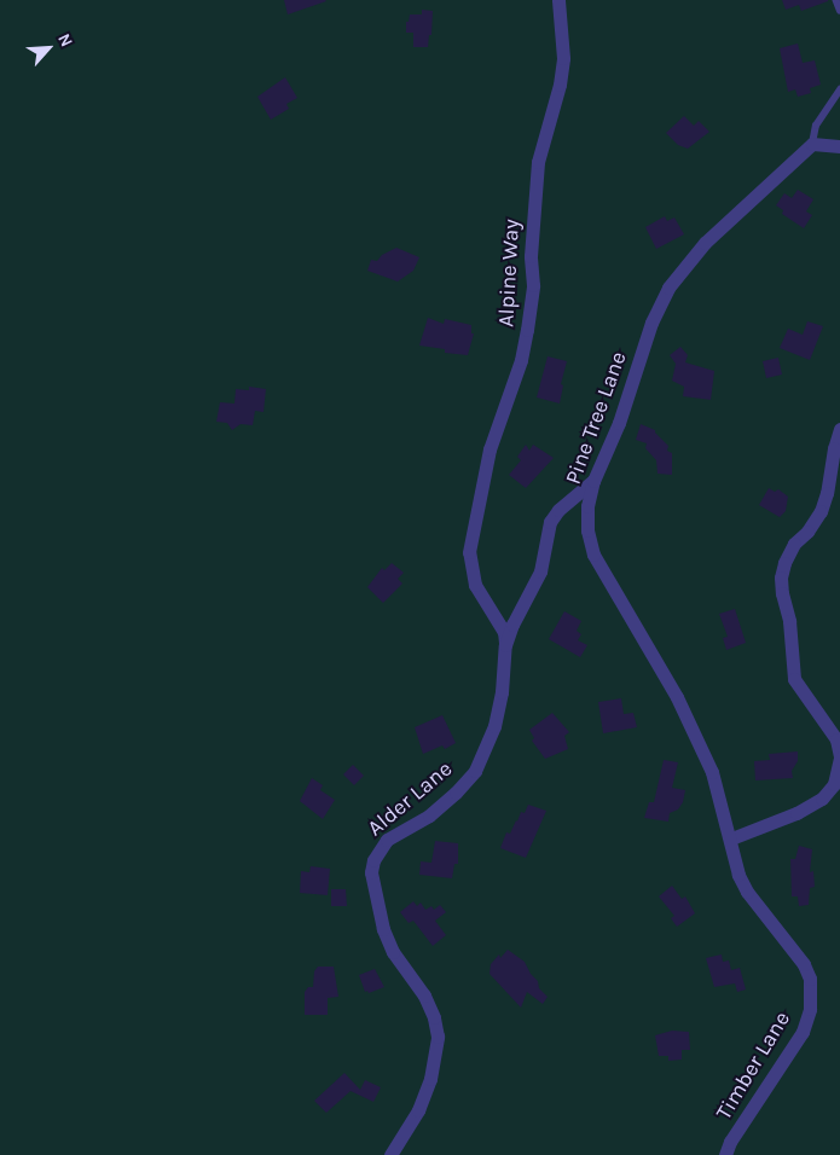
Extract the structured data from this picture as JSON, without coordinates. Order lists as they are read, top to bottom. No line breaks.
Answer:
{"streets":{"street":["Alpine Way","Pine Tree Lane","Alder Lane","Timber Lane"]},"crossings":[["Alpine Way","Alder Lane"],["Pine Tree Lane","Alder Lane"],["Pine Tree Lane","Timber Lane"]],"north":"top right"}
